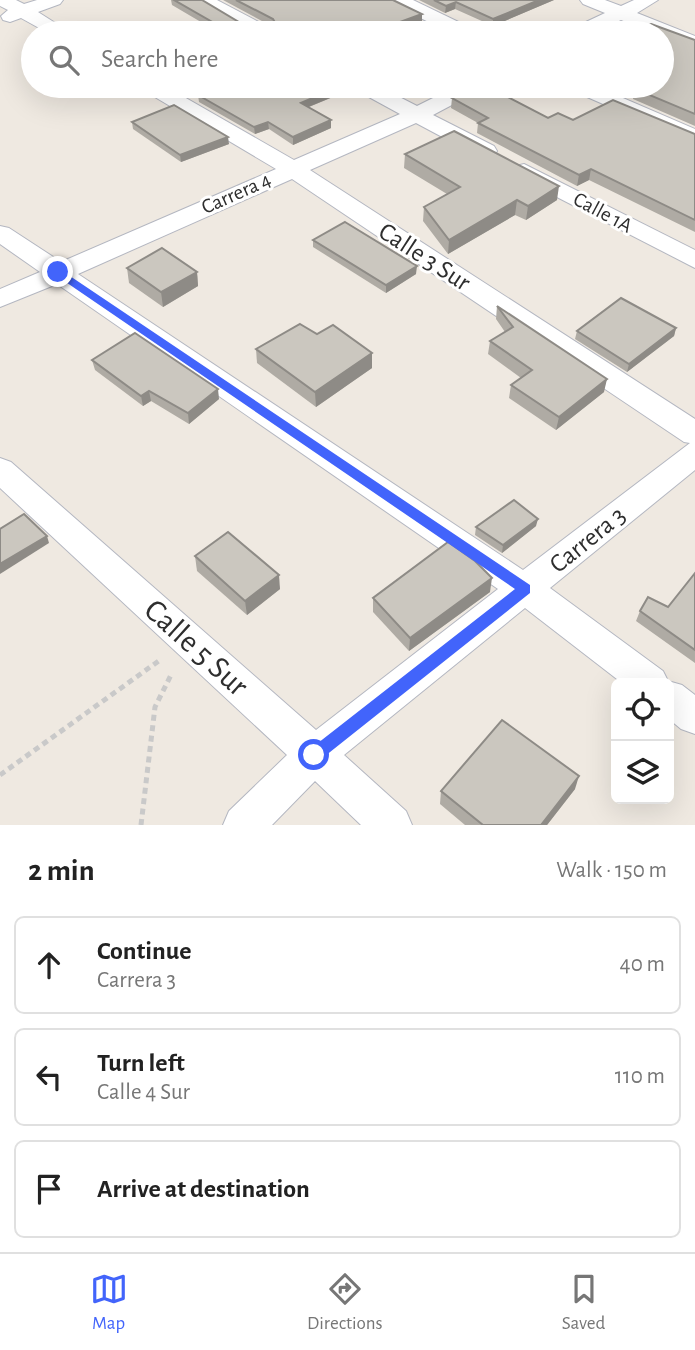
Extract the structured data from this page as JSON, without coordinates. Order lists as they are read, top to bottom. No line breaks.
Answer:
{"streets":{"street":["Carrera 4","Calle 1A","Calle 3 Sur","Carrera 3","Calle 5 Sur"]},"crossings":[["Carrera 4","Calle 1A"],["Carrera 4","Calle 3 Sur"],["Carrera 3","Calle 5 Sur"]],"page":{"search":"Search here","heading":["2 min","Walk · 150 m"],"list":[["Continue","Carrera 3","40 m"],["Turn left","Calle 4 Sur","110 m"],"Arrive at destination"],"nav":["Map","Directions","Saved"]}}
